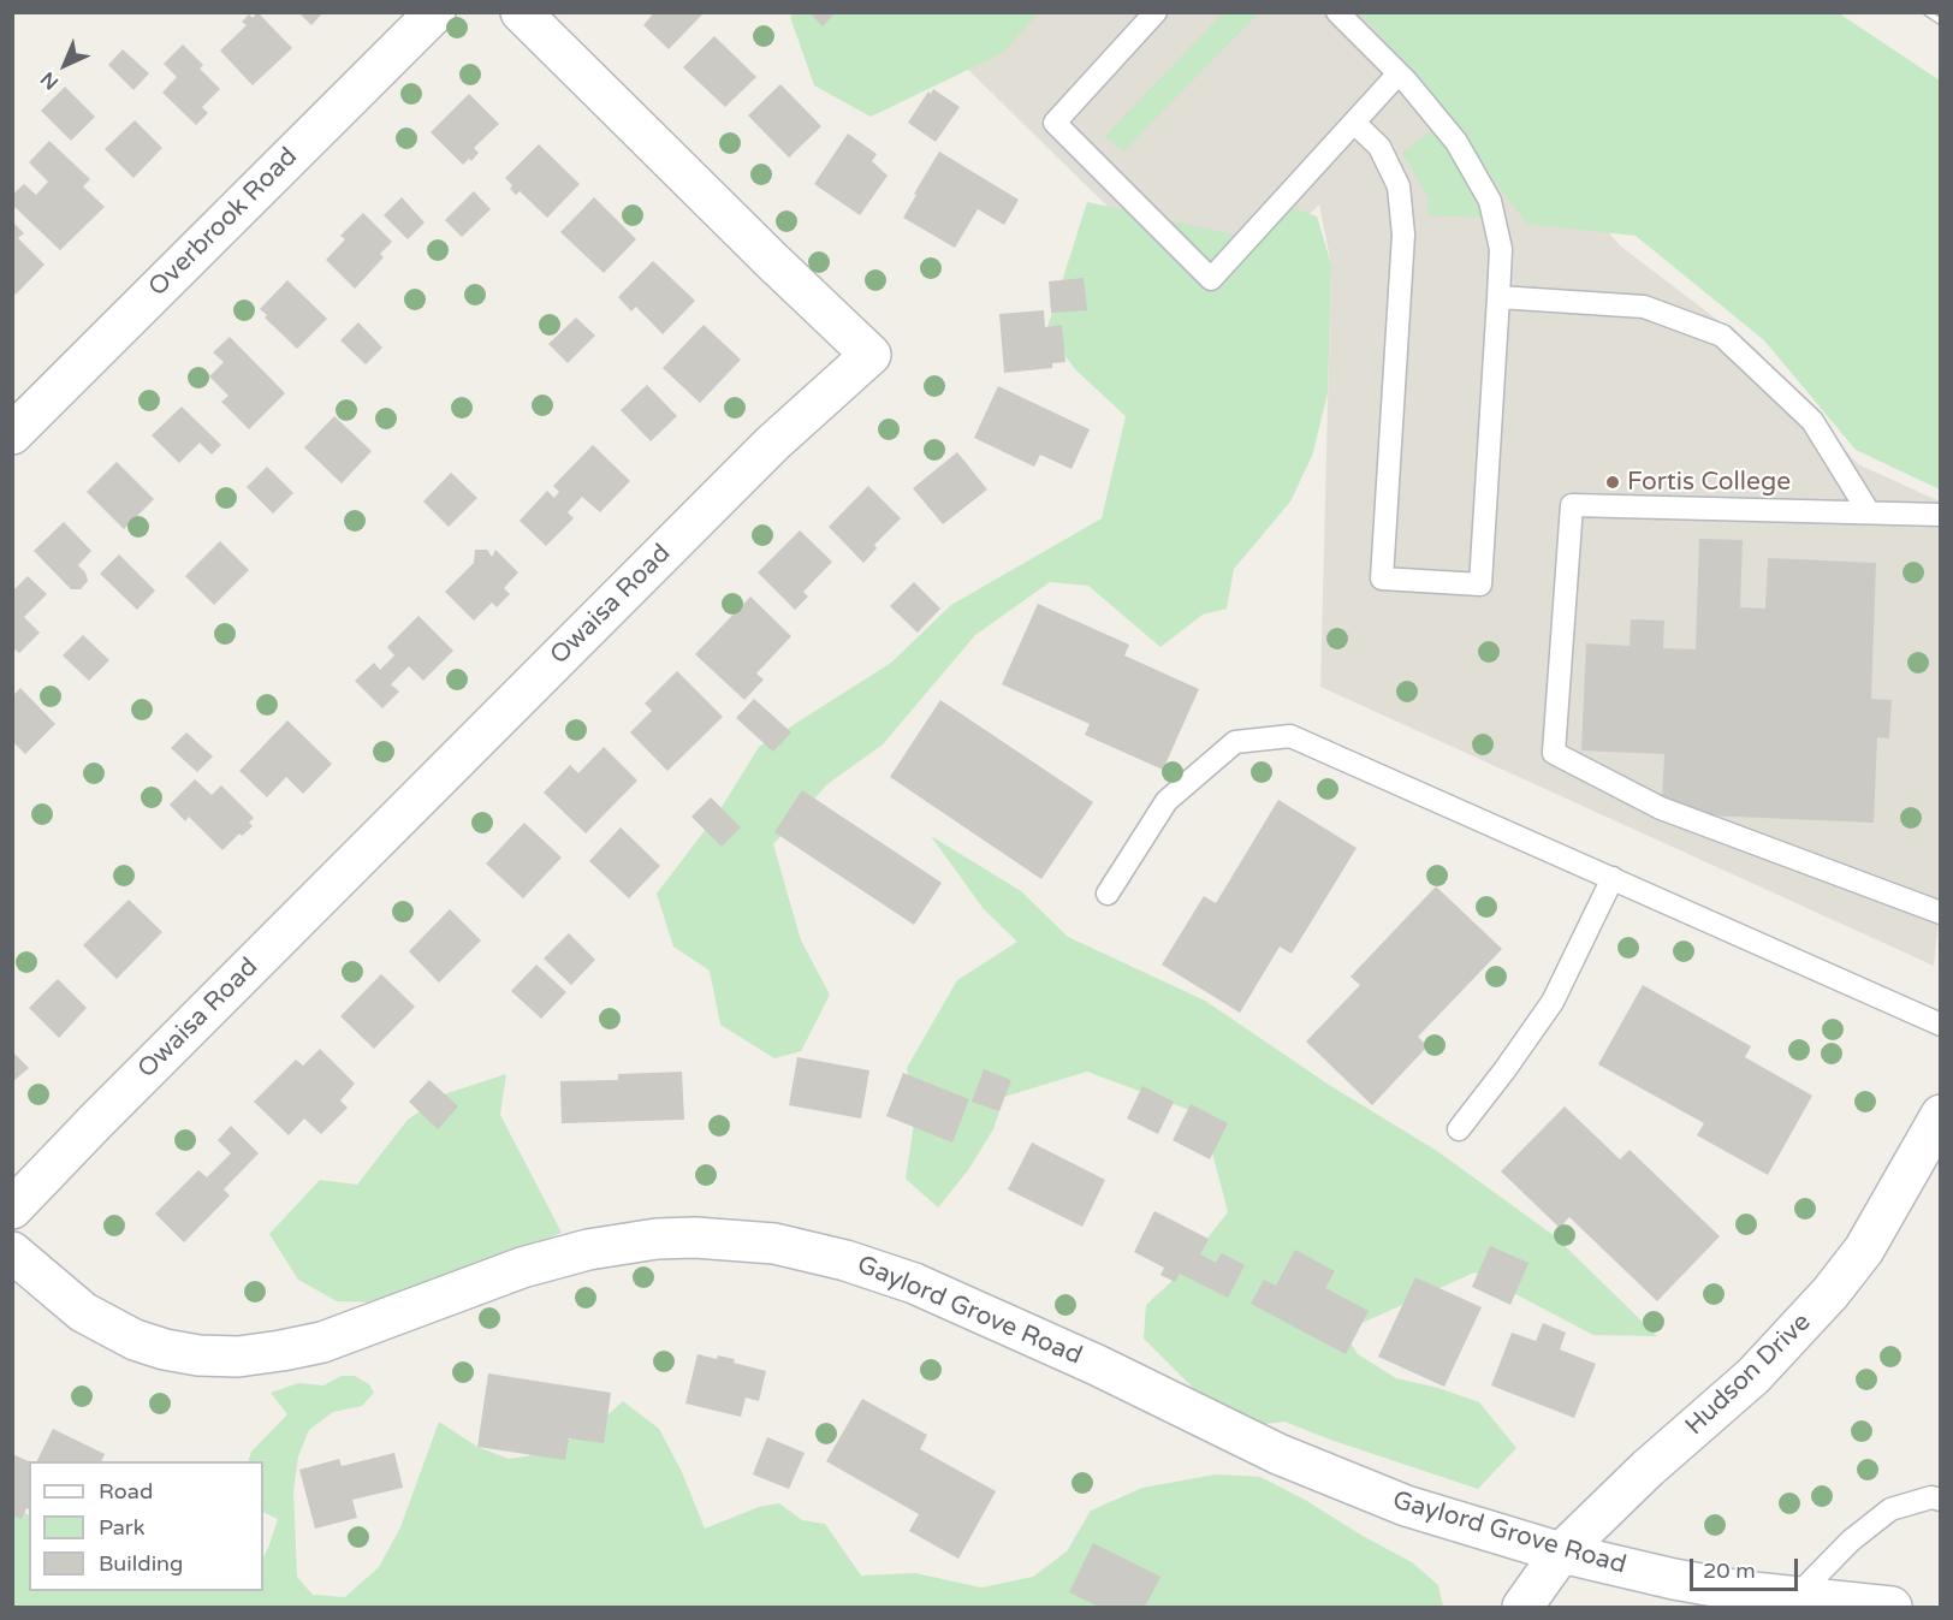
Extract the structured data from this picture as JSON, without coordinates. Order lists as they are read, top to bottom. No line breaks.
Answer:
{"streets":{"street":["Overbrook Road","Owaisa Road","Gaylord Grove Road","Hudson Drive"]},"crossings":[["Gaylord Grove Road","Hudson Drive"]],"places":["Fortis College"],"legend":["Road","Park","Building"],"scale_bar":"20 m","north":"bottom left"}
